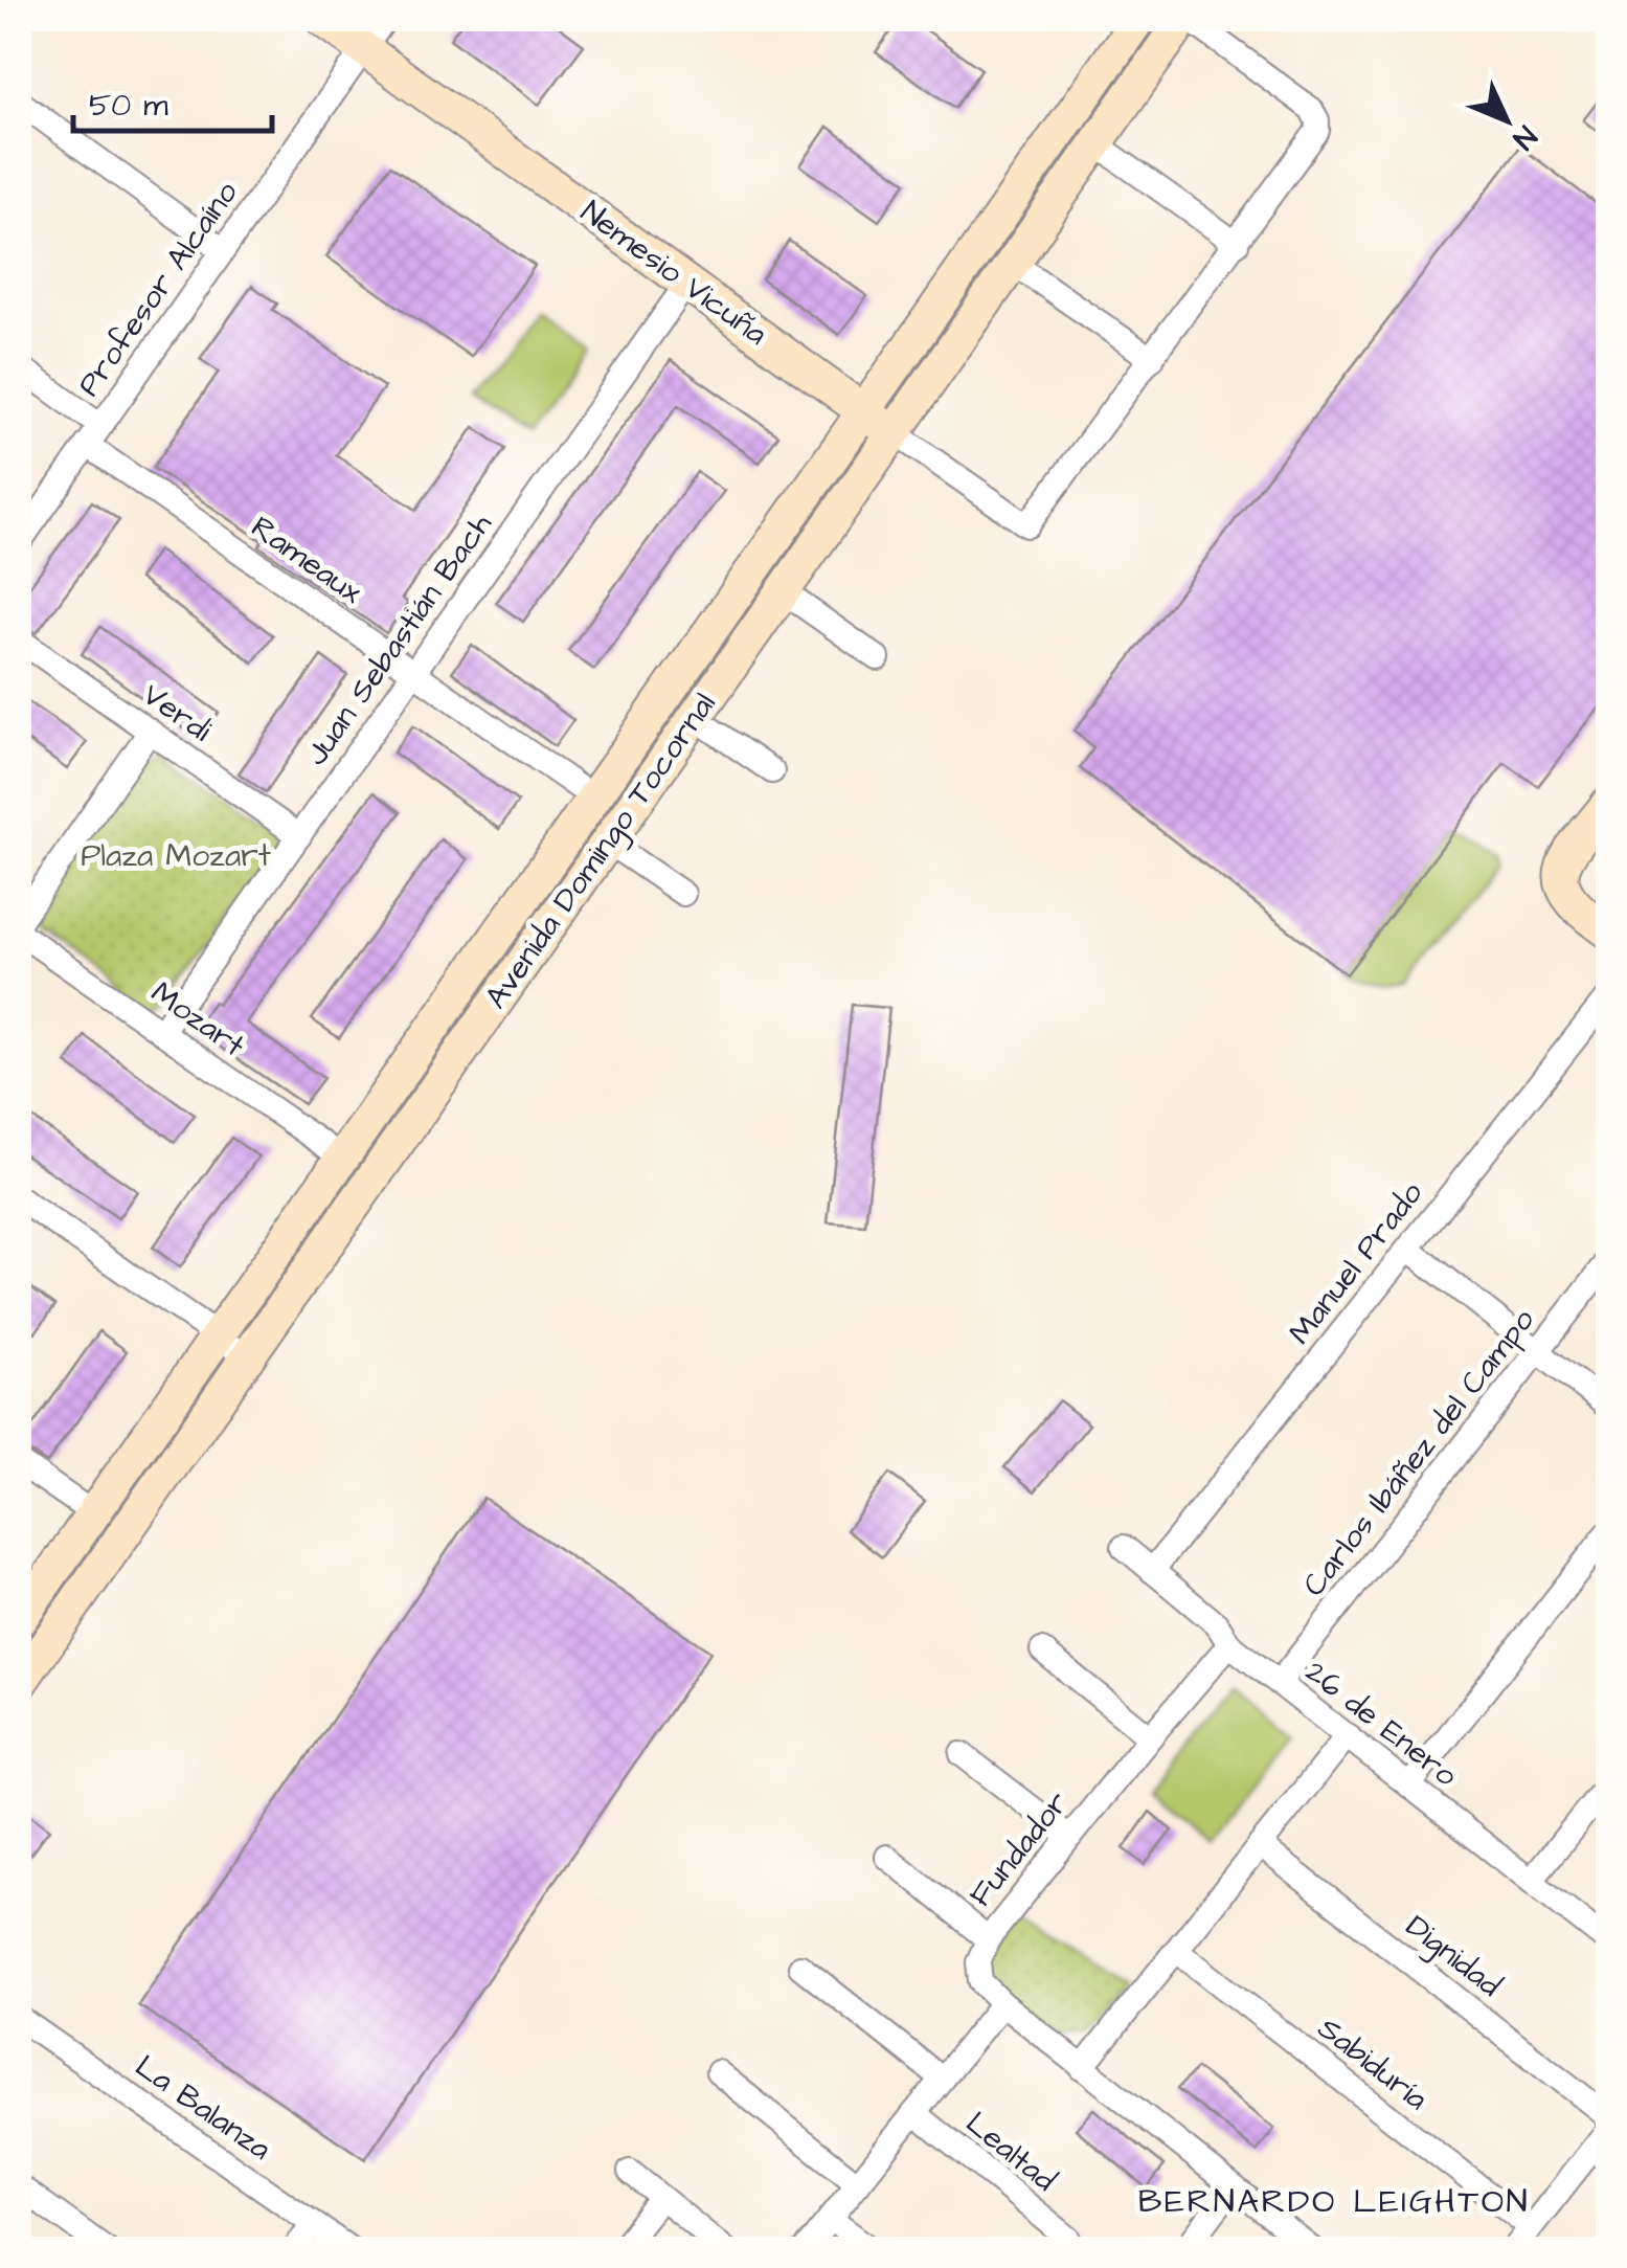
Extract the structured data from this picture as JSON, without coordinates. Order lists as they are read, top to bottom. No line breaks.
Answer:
{"streets":{"main road":["Nemesio Vicuña","Avenida Domingo Tocornal"],"street":["Profesor Alcaíno","Rameaux","Juan Sebastián Bach","Verdi","Mozart","Manuel Prado","Carlos Ibáñez del Campo","26 de Enero","Fundador","Dignidad","Sabiduría","La Balanza","Lealtad"]},"crossings":[["Nemesio Vicuña","Profesor Alcaíno"],["Nemesio Vicuña","Juan Sebastián Bach"],["Nemesio Vicuña","Avenida Domingo Tocornal"],["Profesor Alcaíno","Rameaux"],["Rameaux","Juan Sebastián Bach"],["Rameaux","Avenida Domingo Tocornal"],["Juan Sebastián Bach","Verdi"],["Juan Sebastián Bach","Mozart"],["Avenida Domingo Tocornal","Mozart"],["Manuel Prado","26 de Enero"],["Carlos Ibáñez del Campo","26 de Enero"],["26 de Enero","Fundador"]],"districts":["BERNARDO LEIGHTON"],"parks":["Plaza Mozart"],"scale_bar":"50 m","north":"bottom right"}
